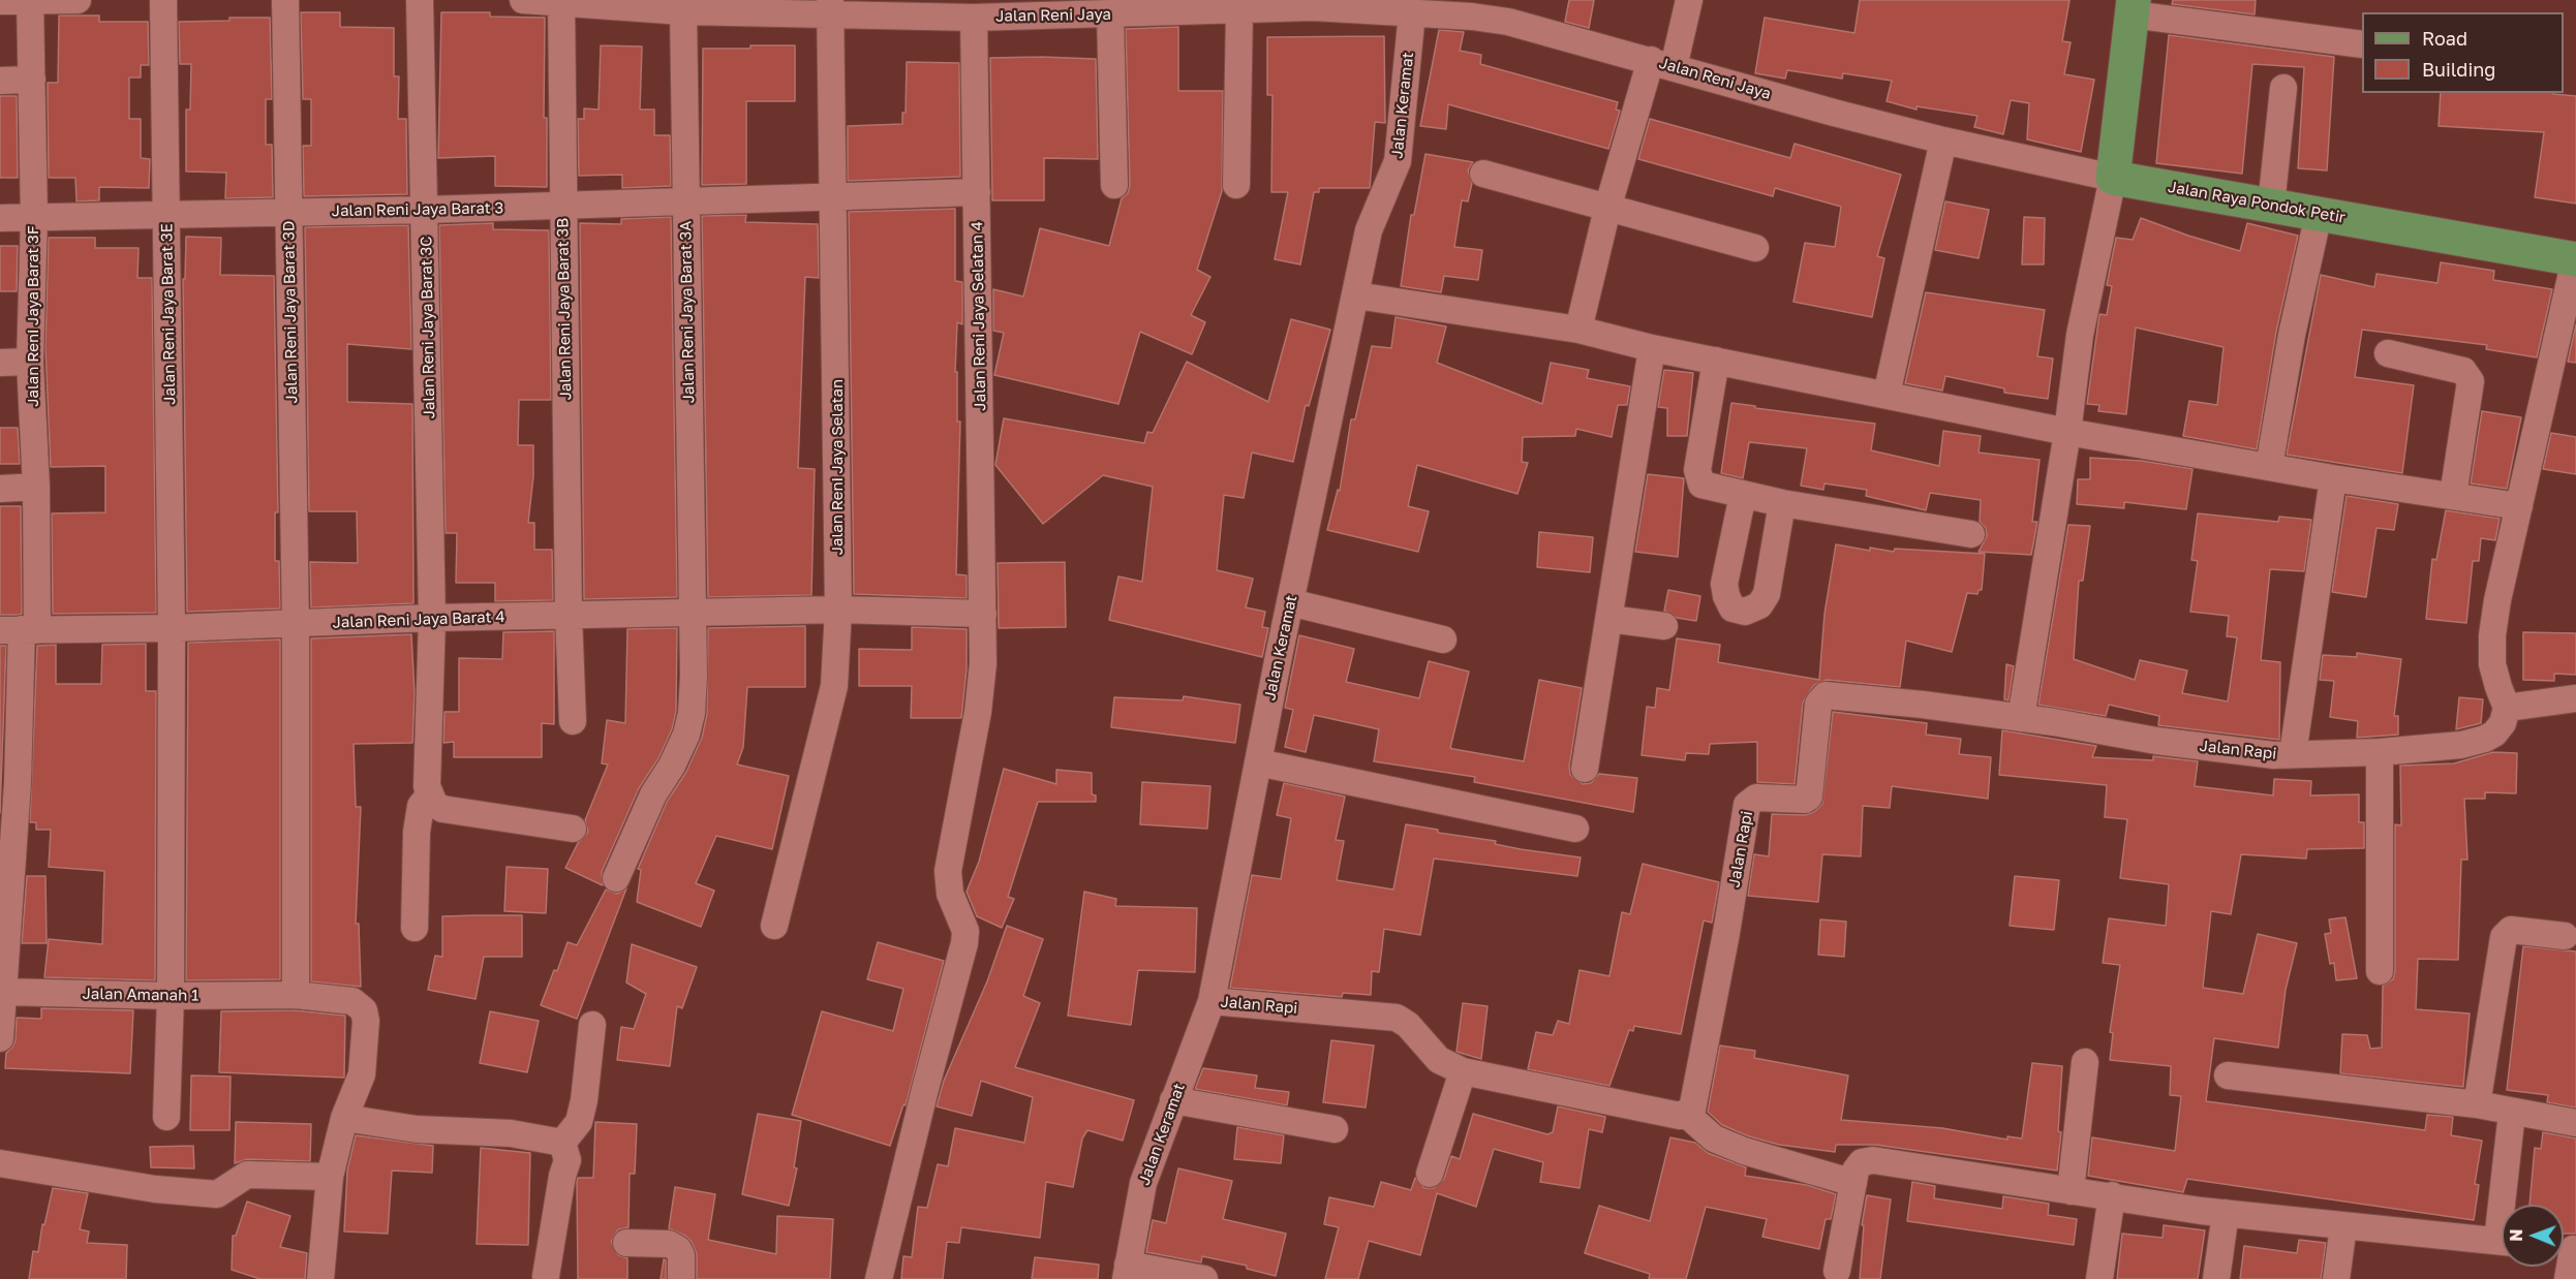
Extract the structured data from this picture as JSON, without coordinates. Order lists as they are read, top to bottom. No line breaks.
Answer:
{"streets":{"main road":["Jalan Raya Pondok Petir"],"street":["Jalan Reni Jaya","Jalan Keramat","Jalan Reni Jaya Barat 3","Jalan Reni Jaya Barat 3B","Jalan Reni Jaya Barat 3D","Jalan Reni Jaya Barat 3A","Jalan Reni Jaya Barat 3E","Jalan Reni Jaya Barat 3F","Jalan Reni Jaya Selatan 4","Jalan Reni Jaya Barat 3C","Jalan Reni Jaya Selatan","Jalan Reni Jaya Barat 4","Jalan Rapi","Jalan Amanah 1"]},"crossings":[["Jalan Reni Jaya","Jalan Keramat"],["Jalan Reni Jaya","Jalan Raya Pondok Petir"],["Jalan Reni Jaya","Jalan Reni Jaya Barat 3B"],["Jalan Reni Jaya","Jalan Reni Jaya Barat 3A"],["Jalan Reni Jaya","Jalan Reni Jaya Selatan 4"],["Jalan Reni Jaya","Jalan Reni Jaya Selatan"],["Jalan Keramat","Jalan Rapi"],["Jalan Reni Jaya Barat 3","Jalan Reni Jaya Barat 3B"],["Jalan Reni Jaya Barat 3","Jalan Reni Jaya Barat 3D"],["Jalan Reni Jaya Barat 3","Jalan Reni Jaya Barat 3A"],["Jalan Reni Jaya Barat 3","Jalan Reni Jaya Barat 3E"],["Jalan Reni Jaya Barat 3","Jalan Reni Jaya Barat 3F"],["Jalan Reni Jaya Barat 3","Jalan Reni Jaya Selatan 4"],["Jalan Reni Jaya Barat 3","Jalan Reni Jaya Barat 3C"],["Jalan Reni Jaya Barat 3","Jalan Reni Jaya Selatan"],["Jalan Reni Jaya Barat 3B","Jalan Reni Jaya Barat 4"],["Jalan Reni Jaya Barat 3D","Jalan Reni Jaya Barat 4"],["Jalan Reni Jaya Barat 3D","Jalan Amanah 1"],["Jalan Reni Jaya Barat 3A","Jalan Reni Jaya Barat 4"],["Jalan Reni Jaya Barat 3E","Jalan Reni Jaya Barat 4"],["Jalan Reni Jaya Barat 3E","Jalan Amanah 1"],["Jalan Reni Jaya Barat 3F","Jalan Reni Jaya Barat 4"],["Jalan Reni Jaya Selatan 4","Jalan Reni Jaya Barat 4"],["Jalan Reni Jaya Barat 3C","Jalan Reni Jaya Barat 4"],["Jalan Reni Jaya Selatan","Jalan Reni Jaya Barat 4"]],"legend":["Road","Building"],"north":"left"}
